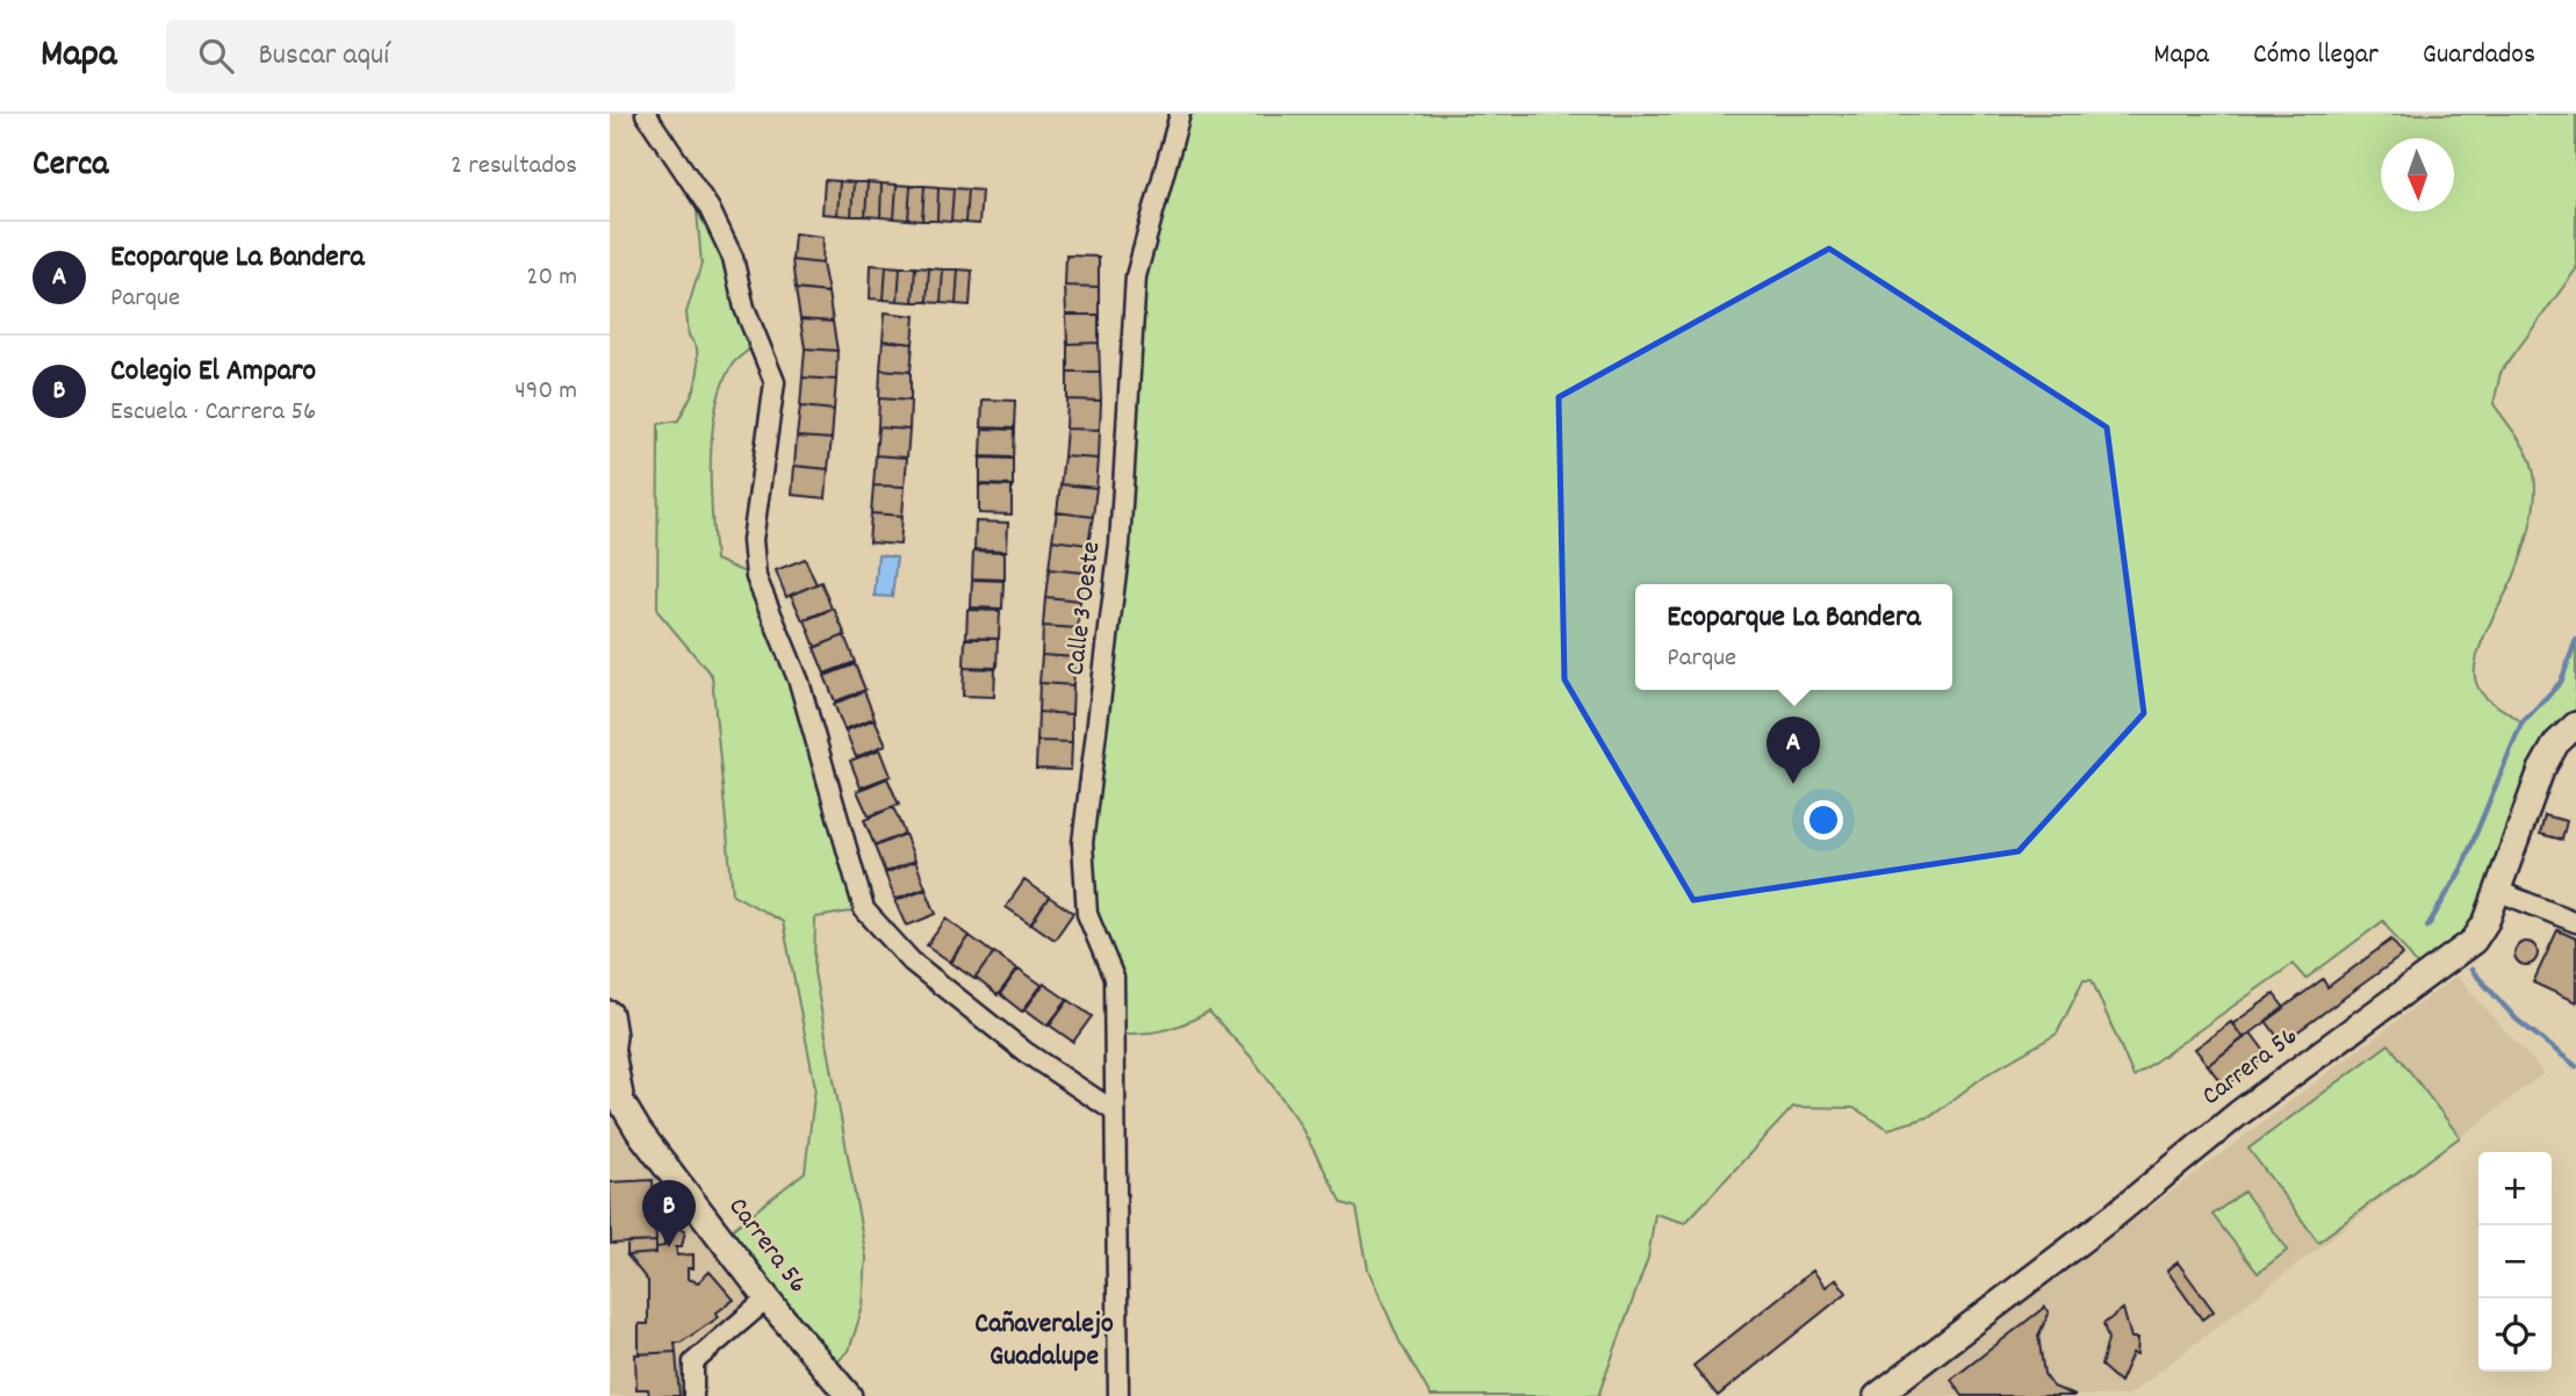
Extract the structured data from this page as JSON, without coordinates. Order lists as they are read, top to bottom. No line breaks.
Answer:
{"streets":{"street":["Calle 3 Oeste","Carrera 56"]},"districts":["Cañaveralejo Guadalupe"],"north":"bottom","page":{"header":"Mapa","search":"Buscar aquí","nav":["Mapa","Cómo llegar","Guardados"],"heading":["Cerca","2 resultados"],"list":[{"mark":"A","name":"Ecoparque La Bandera","note":"Parque","value":"20 m"},{"mark":"B","name":"Colegio El Amparo","note":"Escuela · Carrera 56","value":"490 m"}],"popup":["Ecoparque La Bandera","Parque"],"pins":["A","B"],"map_buttons":["+","−"]}}
